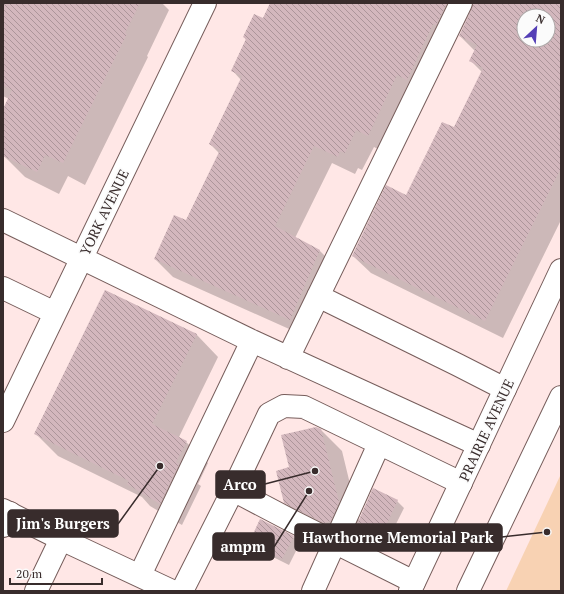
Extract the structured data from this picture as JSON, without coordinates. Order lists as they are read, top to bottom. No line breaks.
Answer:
{"streets":{"main road":["YORK AVENUE","PRAIRIE AVENUE"]},"places":["Jim's Burgers","Arco","ampm","Hawthorne Memorial Park"],"scale_bar":"20 m","north":"top right"}
